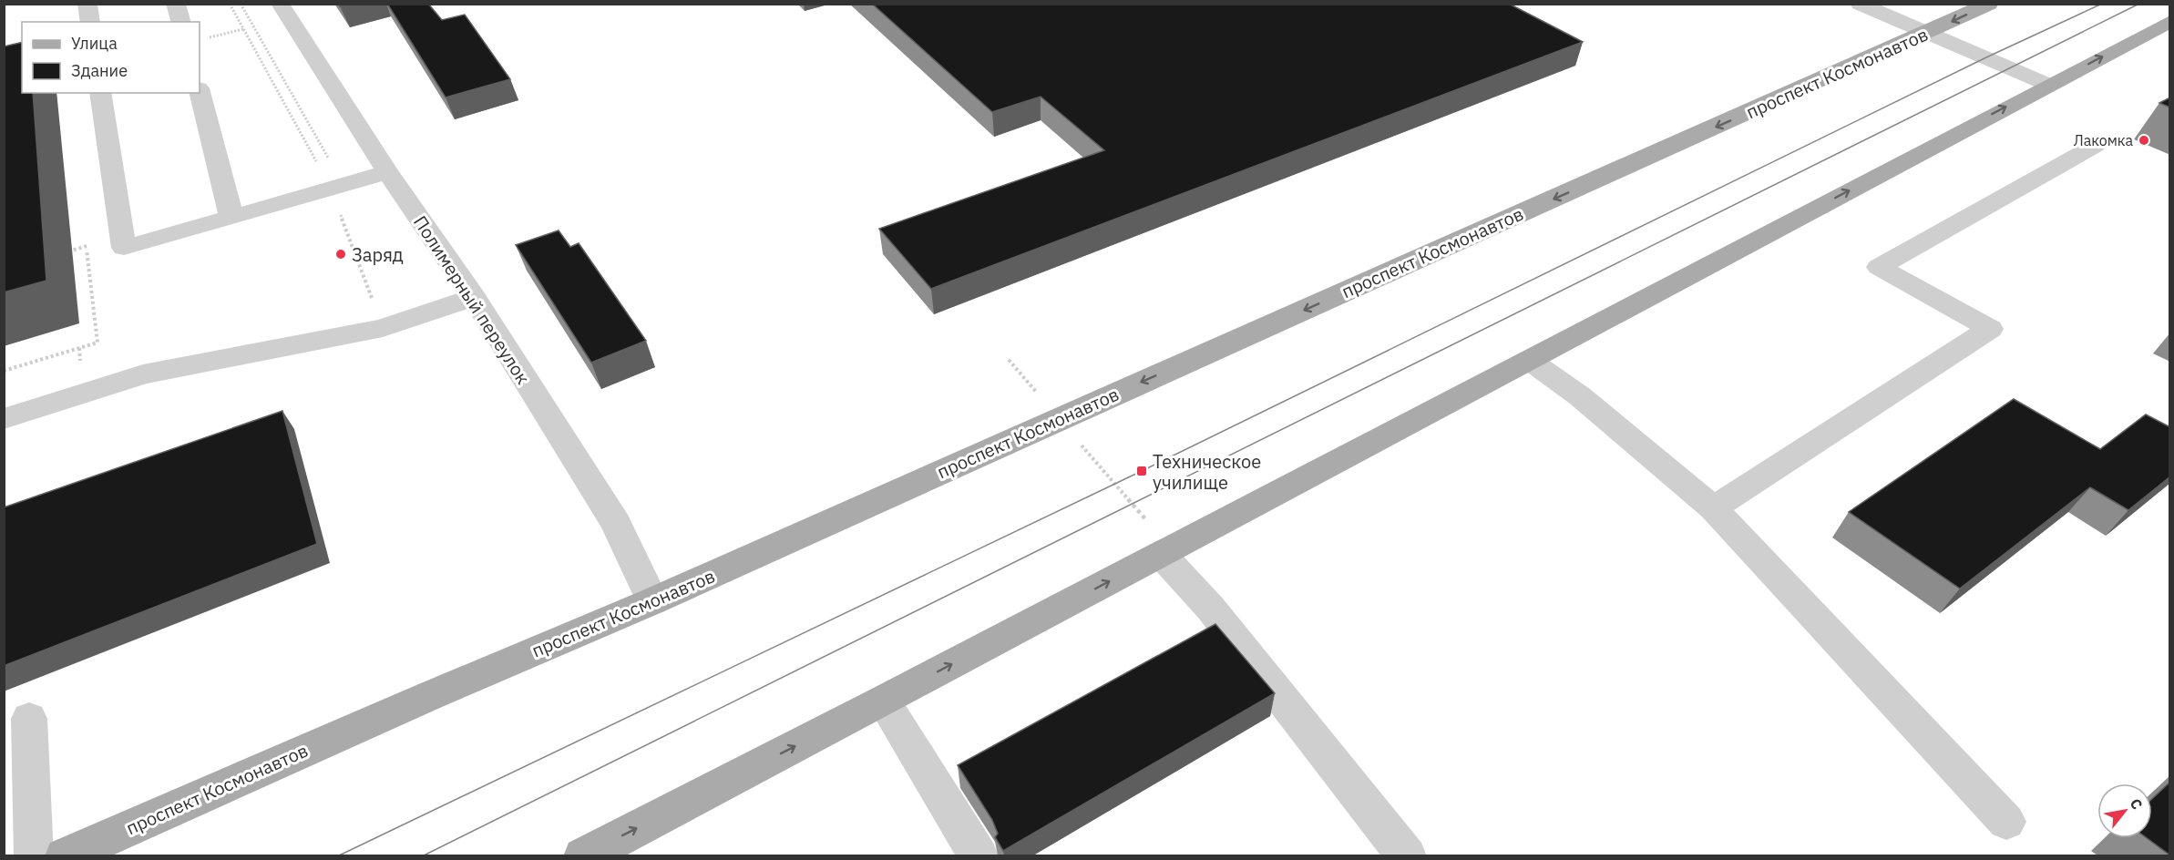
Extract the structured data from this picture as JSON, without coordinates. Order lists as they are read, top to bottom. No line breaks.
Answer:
{"streets":{"main road":["проспект Космонавтов"],"street":["Полимерный переулок"]},"crossings":[["проспект Космонавтов","Полимерный переулок"]],"places":{"other":["Лакомка","Заряд"],"transit":["Техническое училище"]},"legend":["Улица","Здание"],"north":"top right"}
